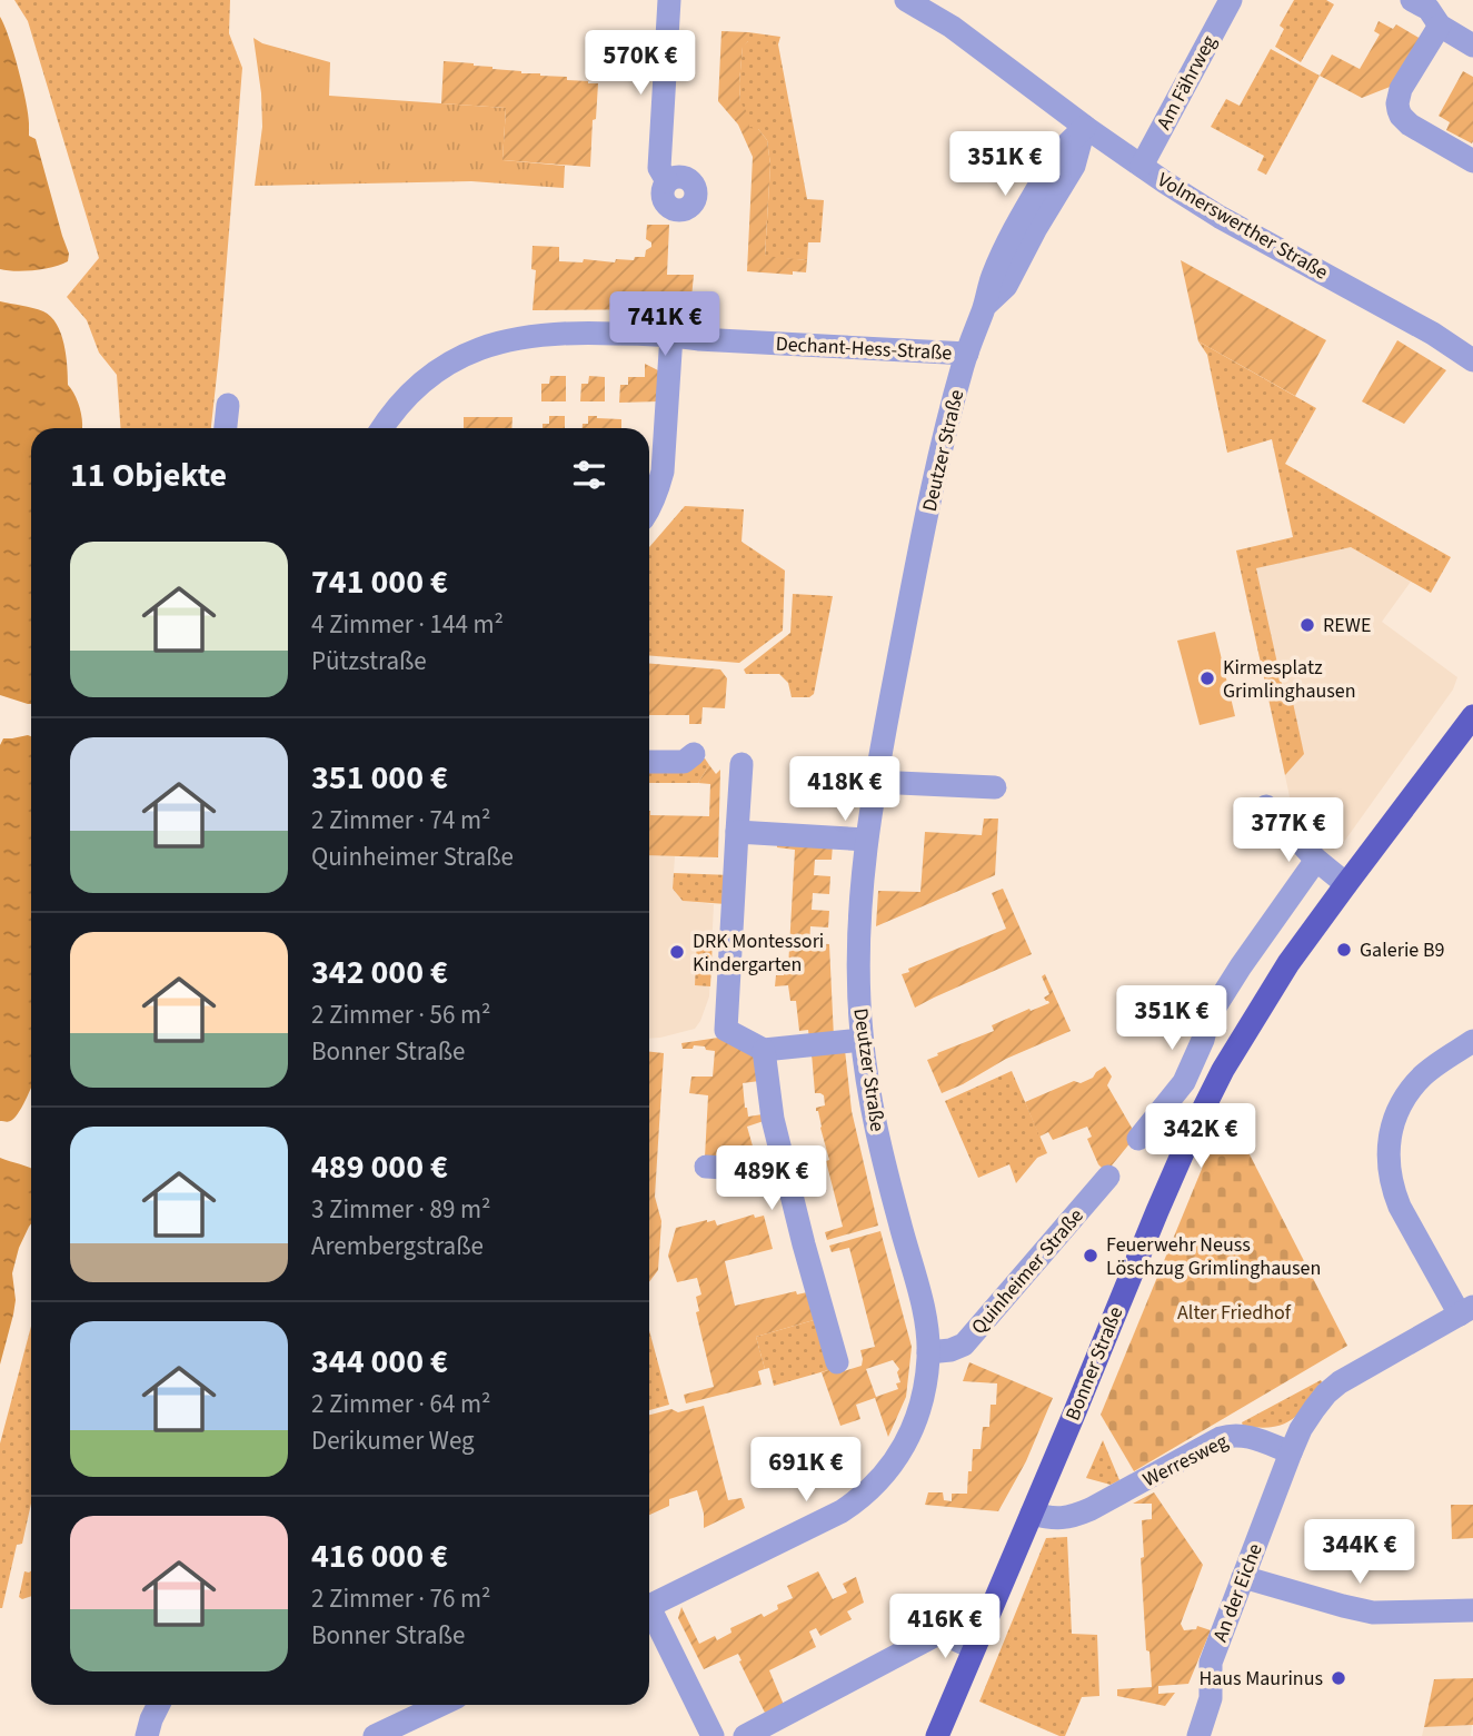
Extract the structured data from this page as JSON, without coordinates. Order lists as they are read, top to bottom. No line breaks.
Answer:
{"streets":{"main road":["Bonner Straße"],"street":["Am Fährweg","Volmerswerther Straße","Dechant-Hess-Straße","Deutzer Straße","Quinheimer Straße","Werresweg","An der Eiche"]},"crossings":[["Am Fährweg","Volmerswerther Straße"],["Volmerswerther Straße","Deutzer Straße"],["Dechant-Hess-Straße","Deutzer Straße"],["Deutzer Straße","Quinheimer Straße"],["Bonner Straße","Werresweg"],["Werresweg","An der Eiche"]],"parks":["Alter Friedhof"],"places":["REWE","Kirmesplatz Grimlinghausen","Galerie B9","DRK Montessori Kindergarten","Feuerwehr Neuss Löschzug Grimlinghausen","Haus Maurinus"],"page":{"price":["570K €","351K €","741K €","418K €","377K €","351K €","342K €","489K €","691K €","344K €","416K €"],"heading":"11 Objekte","list":[{"name":"741 000 €","note":"4 Zimmer · 144 m² · Pützstraße"},{"name":"351 000 €","note":"2 Zimmer · 74 m² · Quinheimer Straße"},{"name":"342 000 €","note":"2 Zimmer · 56 m² · Bonner Straße"},{"name":"489 000 €","note":"3 Zimmer · 89 m² · Arembergstraße"},{"name":"344 000 €","note":"2 Zimmer · 64 m² · Derikumer Weg"},{"name":"416 000 €","note":"2 Zimmer · 76 m² · Bonner Straße"}]}}
